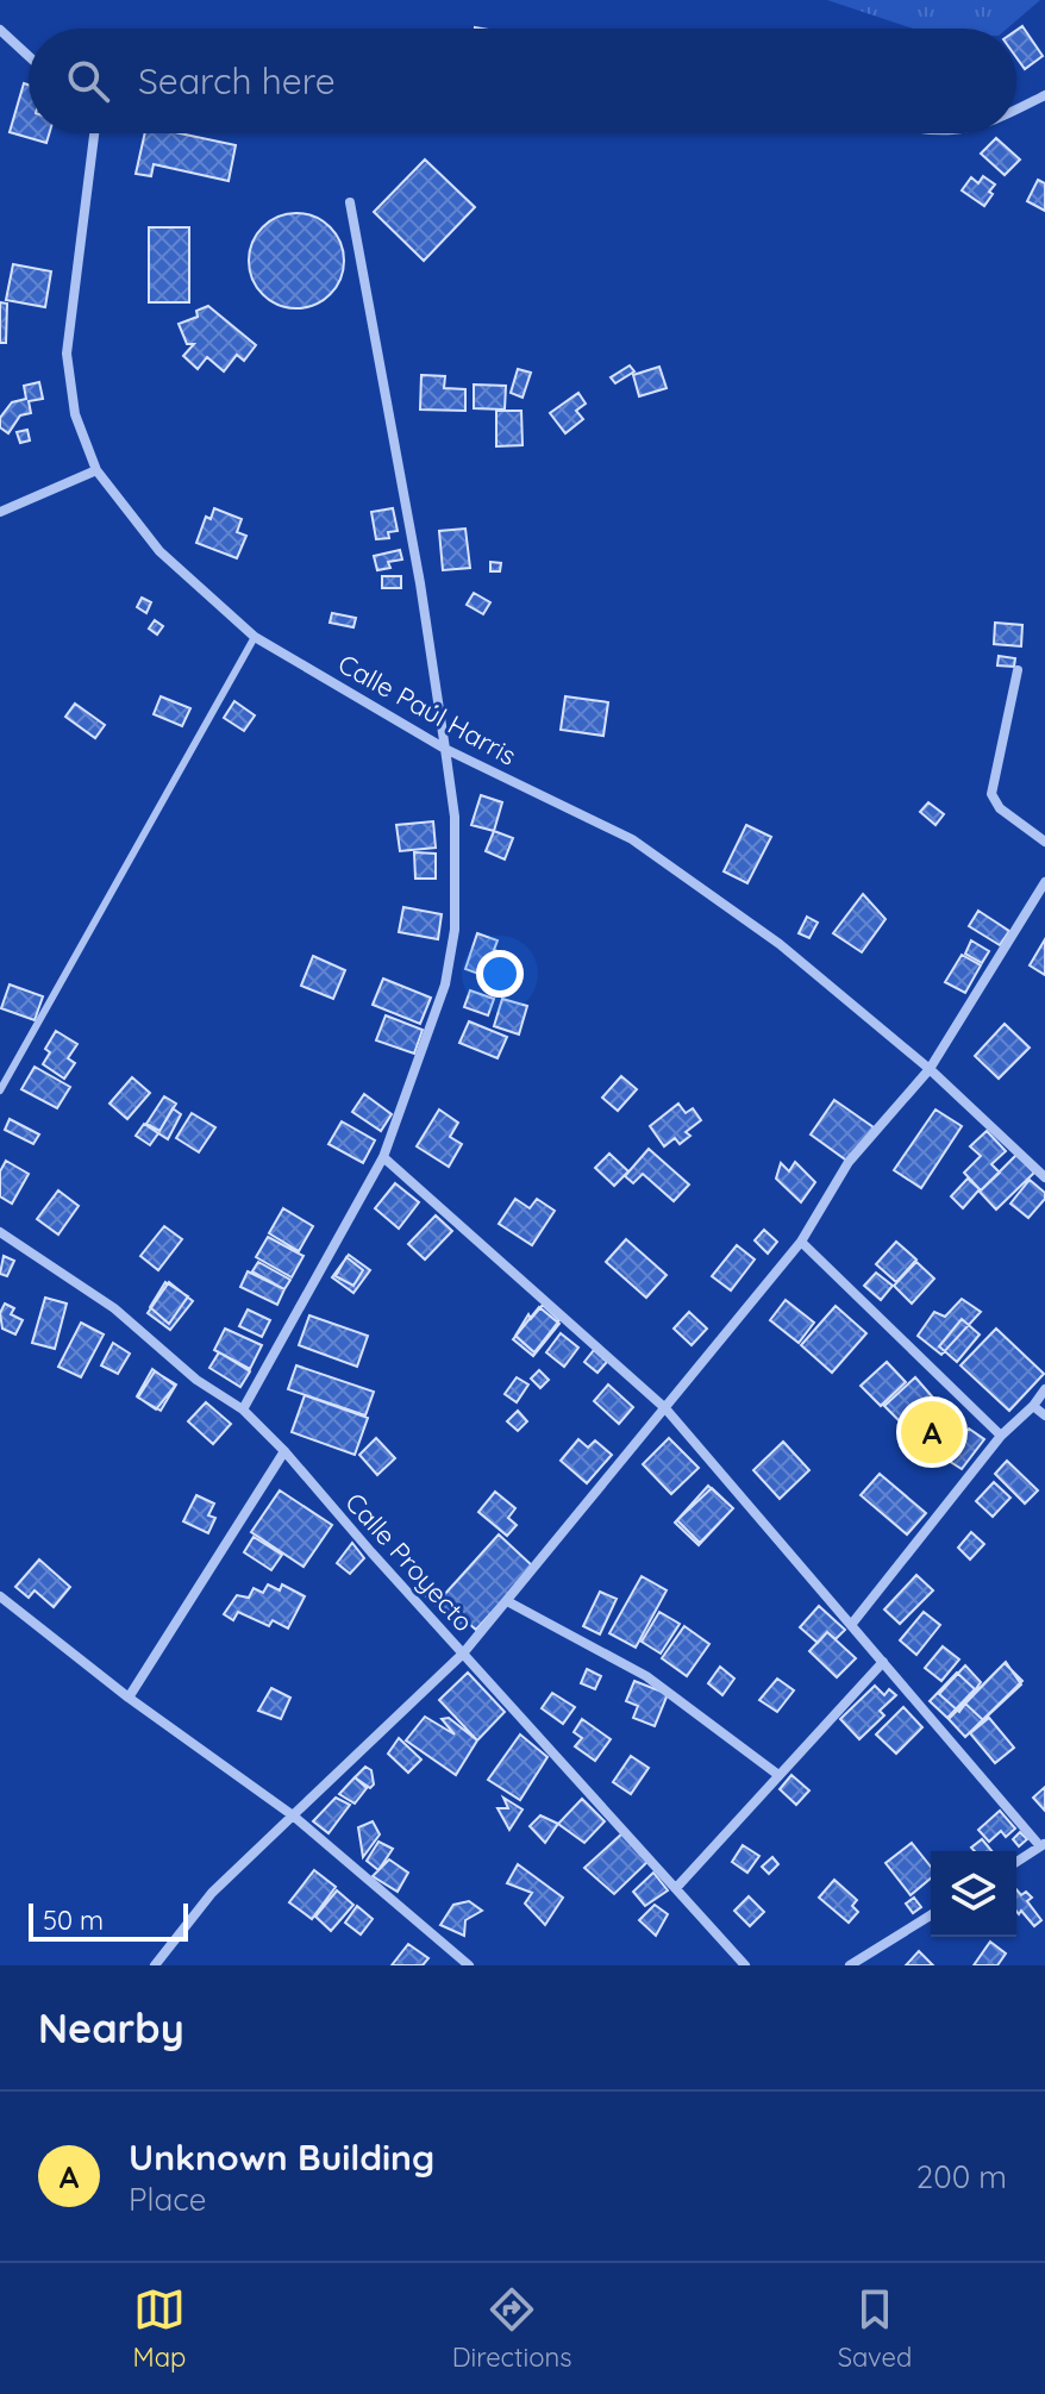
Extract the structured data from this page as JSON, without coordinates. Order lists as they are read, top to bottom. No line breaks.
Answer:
{"streets":{"street":["Calle Paúl Harris","Calle Proyecto"]},"scale_bar":"50 m","page":{"search":"Search here","pins":"A","scale":"50 m","heading":"Nearby","list":[{"mark":"A","name":"Unknown Building","note":"Place","value":"200 m"}],"nav":["Map","Directions","Saved"]}}
